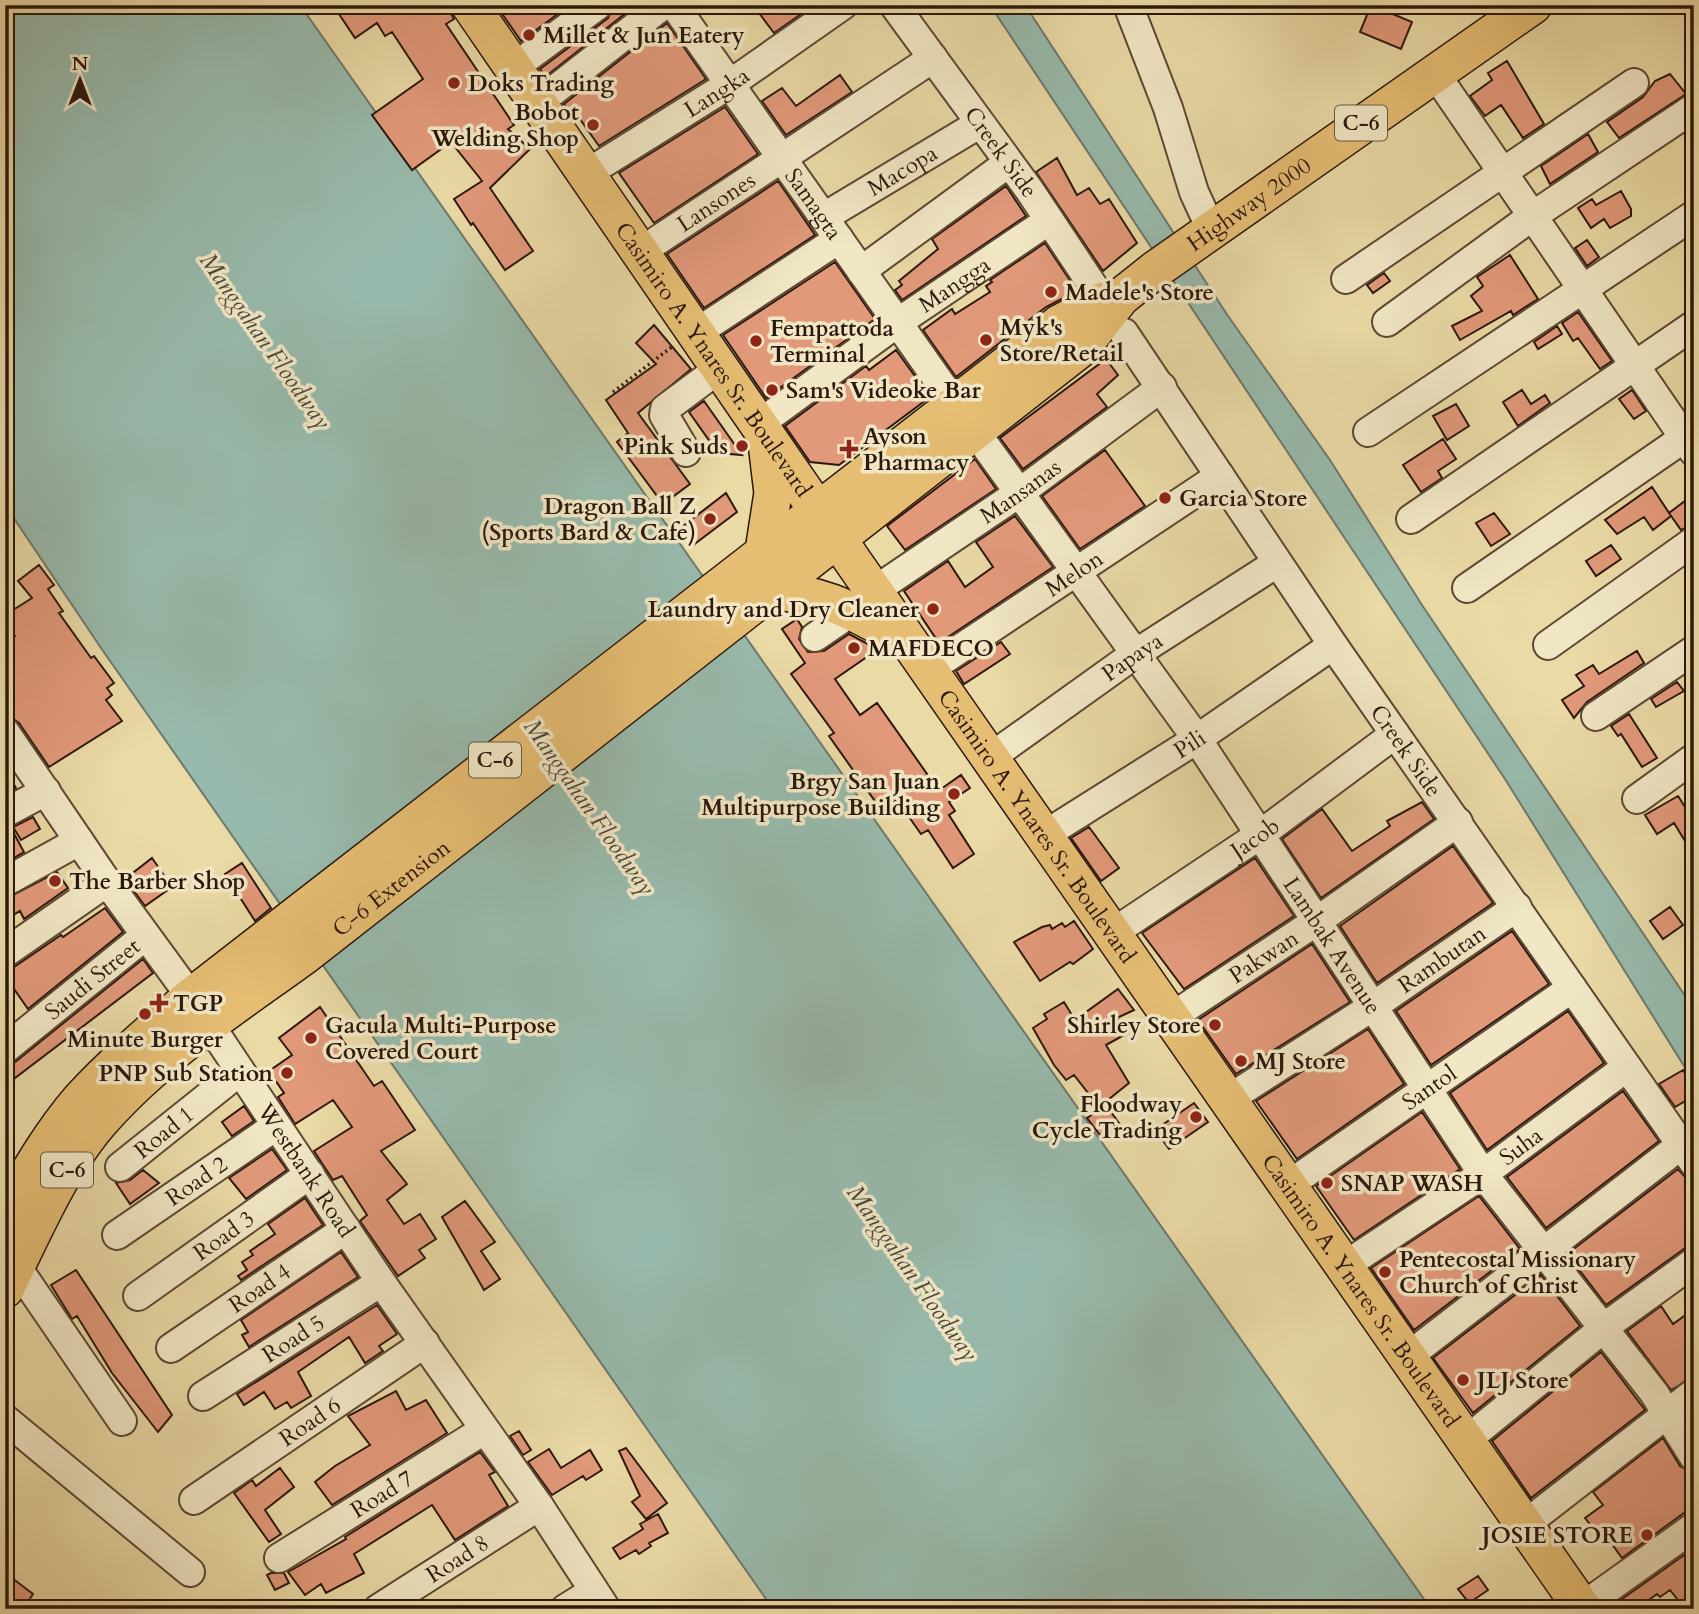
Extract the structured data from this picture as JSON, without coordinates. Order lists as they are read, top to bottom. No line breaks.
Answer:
{"streets":{"main road":["C-6","Highway 2000","Casimiro A. Ynares Sr. Boulevard","C-6 Extension"],"street":["Langka","Creek Side","Macopa","Lansones","Samagta","Mangga","Mansanas","Melon","Papaya","Pili","Jacob","Lambak Avenue","Pakwan","Rambutan","Saudi Street","Santol","Road 1","Suha","Westbank Road","Road 2","Road 3","Road 4","Road 5","Road 6","Road 7","Road 8"]},"crossings":[["Langka","Samagta"],["Langka","Casimiro A. Ynares Sr. Boulevard"],["Creek Side","Macopa"],["Creek Side","Lansones"],["Creek Side","Highway 2000"],["Creek Side","Mangga"],["Creek Side","Mansanas"],["Creek Side","Melon"],["Creek Side","Papaya"],["Creek Side","Pili"],["Creek Side","Jacob"],["Creek Side","Pakwan"],["Creek Side","Rambutan"],["Creek Side","Santol"],["Creek Side","Suha"],["Macopa","Samagta"],["Macopa","Casimiro A. Ynares Sr. Boulevard"],["Lansones","Samagta"],["Lansones","Casimiro A. Ynares Sr. Boulevard"],["Highway 2000","Samagta"],["Highway 2000","Casimiro A. Ynares Sr. Boulevard"],["Highway 2000","C-6 Extension"],["Highway 2000","Lambak Avenue"],["Samagta","Mangga"],["Samagta","Lambak Avenue"],["Mangga","Casimiro A. Ynares Sr. Boulevard"],["Casimiro A. Ynares Sr. Boulevard","Mansanas"],["Casimiro A. Ynares Sr. Boulevard","Melon"],["Casimiro A. Ynares Sr. Boulevard","Papaya"],["Casimiro A. Ynares Sr. Boulevard","Pili"],["Casimiro A. Ynares Sr. Boulevard","Jacob"],["Casimiro A. Ynares Sr. Boulevard","C-6 Extension"],["Casimiro A. Ynares Sr. Boulevard","Pakwan"],["Casimiro A. Ynares Sr. Boulevard","Rambutan"],["Casimiro A. Ynares Sr. Boulevard","Santol"],["Casimiro A. Ynares Sr. Boulevard","Suha"],["Mansanas","Lambak Avenue"],["Melon","Lambak Avenue"],["Papaya","Lambak Avenue"],["Pili","Lambak Avenue"],["Jacob","Lambak Avenue"],["C-6 Extension","Westbank Road"],["Lambak Avenue","Pakwan"],["Lambak Avenue","Rambutan"],["Lambak Avenue","Santol"],["Lambak Avenue","Suha"],["Saudi Street","Westbank Road"],["Road 1","Westbank Road"],["Westbank Road","Road 2"],["Westbank Road","Road 3"],["Westbank Road","Road 4"],["Westbank Road","Road 5"],["Westbank Road","Road 6"],["Westbank Road","Road 7"],["Westbank Road","Road 8"]],"water":["Manggahan Floodway"],"places":{"other":["Millet & Jun Eatery","Doks Trading","Bobot Welding Shop","Madele's Store","Myk's Store/Retail","Fempattoda Terminal","Sam's Videoke Bar","Pink Suds","Garcia Store","Dragon Ball Z (Sports Bard & Cafe)","Laundry and Dry Cleaner","MAFDECO","Brgy San Juan Multipurpose Building","The Barber Shop","Minute Burger","Shirley Store","Gacula Multi-Purpose Covered Court","MJ Store","PNP Sub Station","Floodway Cycle Trading","SNAP WASH","Pentecostal Missionary Church of Christ","JLJ Store","JOSIE STORE"],"health":["Ayson Pharmacy","TGP"]},"north":"top"}
